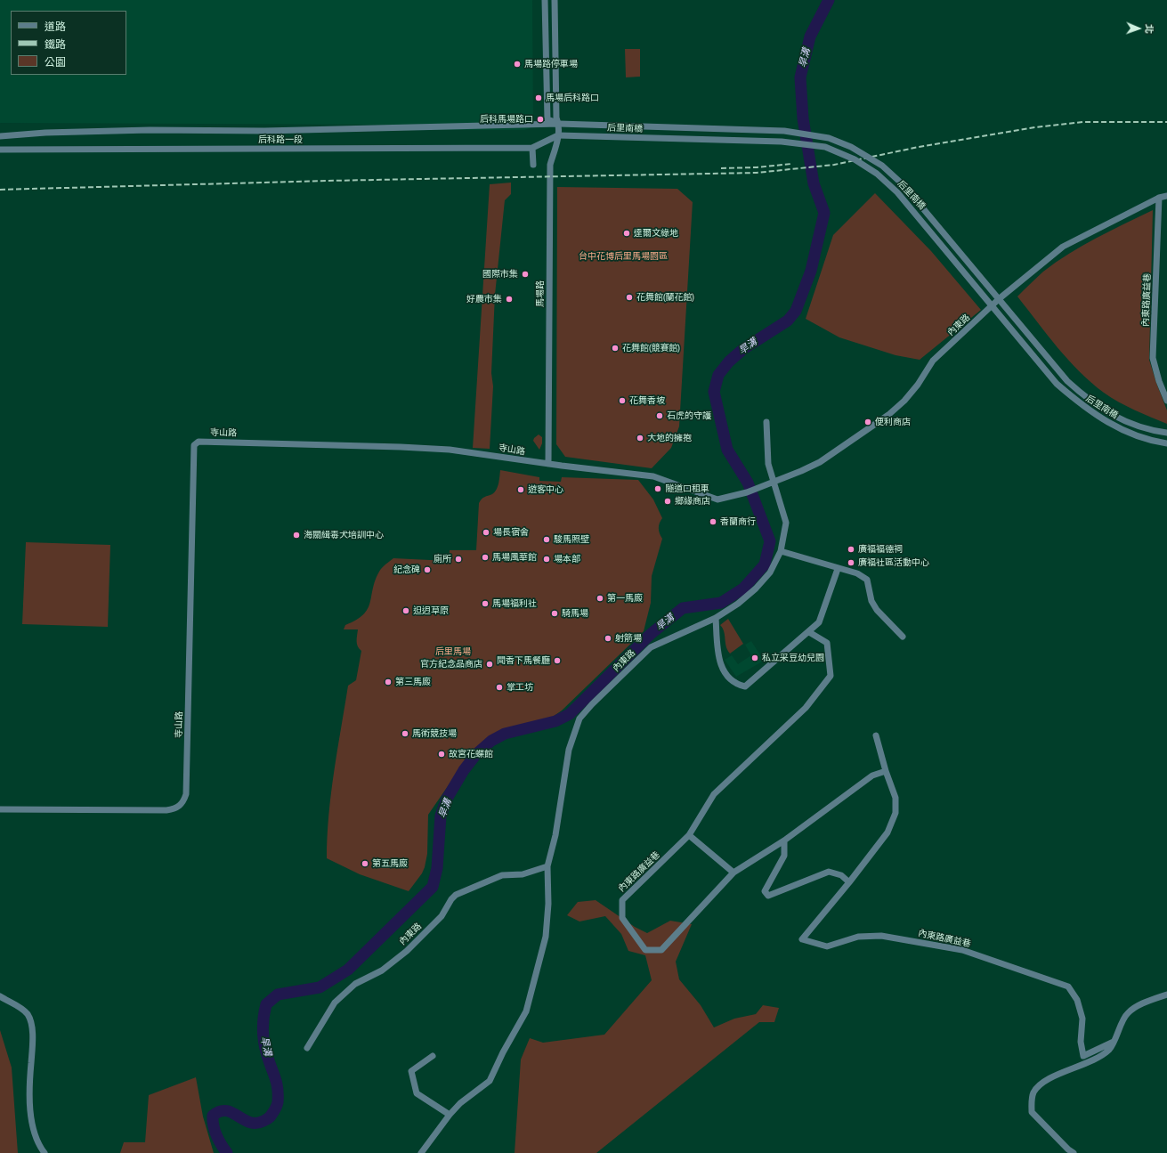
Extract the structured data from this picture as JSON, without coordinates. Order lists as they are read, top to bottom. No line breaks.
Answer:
{"streets":{"street":["后里南橋","后科路一段","馬場路","內東路廣益巷","內東路","寺山路"]},"crossings":[["后里南橋","后科路一段"],["后里南橋","馬場路"],["后科路一段","馬場路"],["馬場路","寺山路"],["內東路廣益巷","內東路"],["內東路","寺山路"]],"water":["旱溝"],"parks":["台中花博后里馬場園區","后里馬場"],"places":["馬場路停車場","馬場后科路口","后科馬場路口","達爾文綠地","國際市集","花舞館(蘭花館)","好農市集","花舞館(競賽館)","花舞香坡","石虎的守護","便利商店","大地的擁抱","隧道口租車","遊客中心","鄉緣商店","香蘭商行","場長宿舍","海關緝毒犬培訓中心","駿馬照壁","廣福福德祠","馬場風華館","廁所","場本部","廣福社區活動中心","紀念碑","第一馬廄","馬場福利社","𨑨迌草原","騎馬場","射箭場","私立采豆幼兒園","聞香下馬餐廳","官方紀念品商店","第三馬廄","掌工坊","馬術競技場","故宮花蝶館","第五馬廄"],"legend":["道路","鐵路","公園"],"north":"right"}
